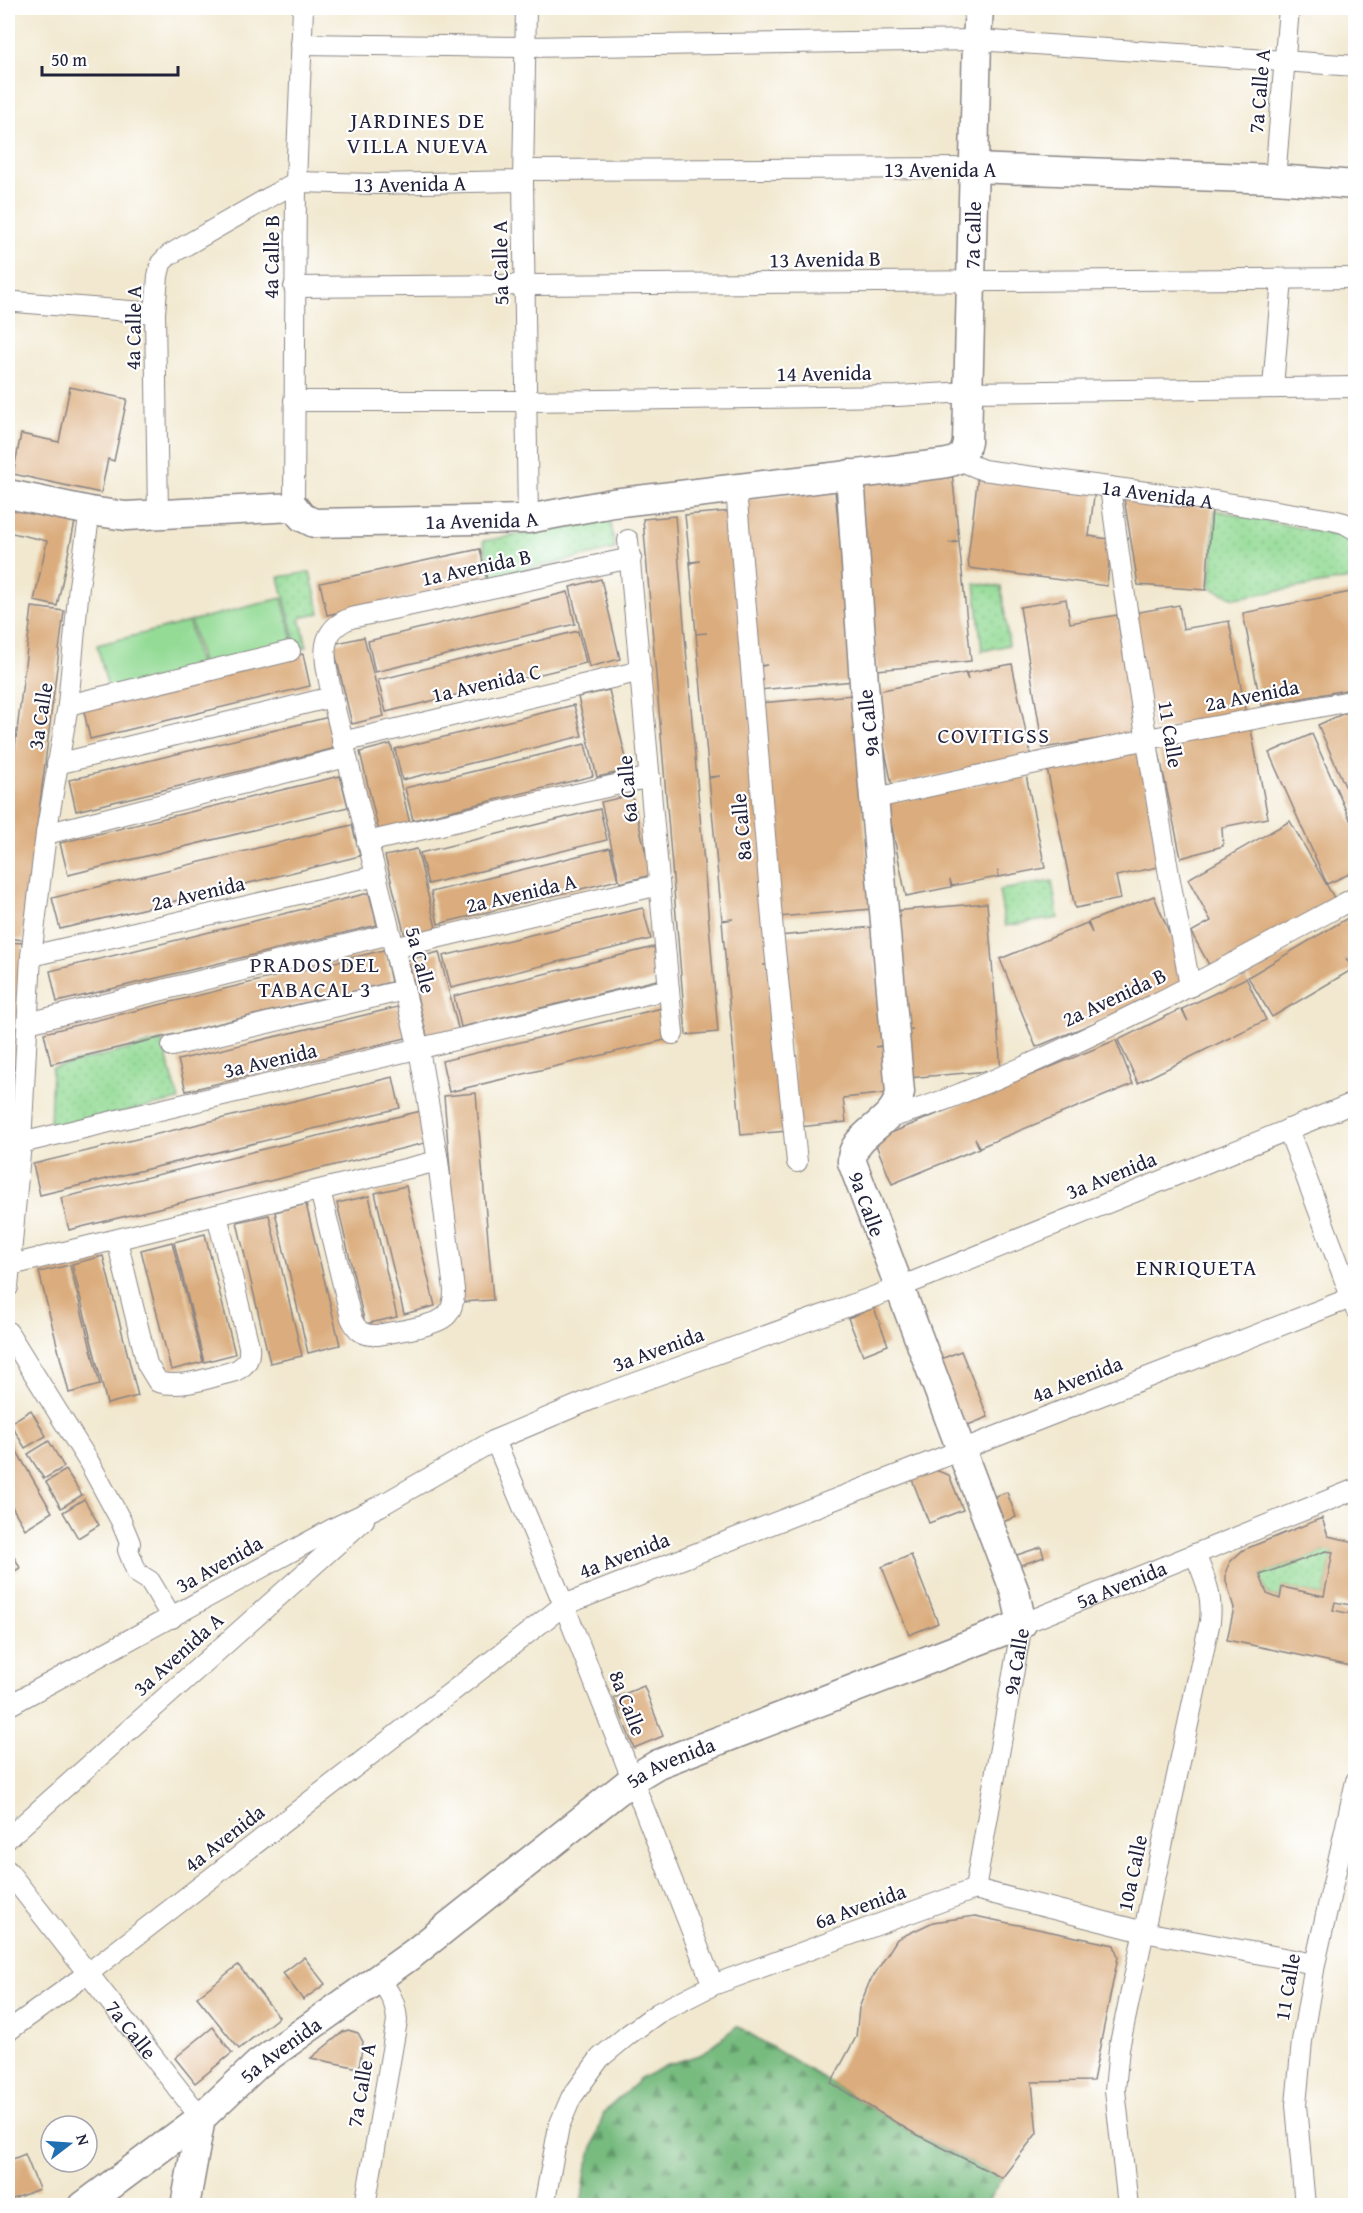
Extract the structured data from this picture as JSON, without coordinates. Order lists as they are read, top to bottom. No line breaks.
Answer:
{"streets":{"main road":["13 Avenida A","7a Calle","1a Avenida A","9a Calle","5a Avenida"],"street":["7a Calle A","4a Calle B","13 Avenida B","5a Calle A","4a Calle A","14 Avenida","1a Avenida B","1a Avenida C","2a Avenida","3a Calle","11 Calle","6a Calle","8a Calle","2a Avenida A","5a Calle","2a Avenida B","3a Avenida","4a Avenida","3a Avenida A","10a Calle","6a Avenida"]},"crossings":[["7a Calle A","13 Avenida A"],["7a Calle A","5a Avenida"],["13 Avenida A","7a Calle"],["13 Avenida A","4a Calle B"],["13 Avenida A","5a Calle A"],["13 Avenida A","4a Calle A"],["7a Calle","13 Avenida B"],["7a Calle","14 Avenida"],["7a Calle","4a Avenida"],["7a Calle","5a Avenida"],["4a Calle B","13 Avenida B"],["4a Calle B","4a Calle A"],["4a Calle B","14 Avenida"],["4a Calle B","1a Avenida A"],["13 Avenida B","5a Calle A"],["5a Calle A","14 Avenida"],["5a Calle A","1a Avenida A"],["1a Avenida A","9a Calle"],["1a Avenida A","11 Calle"],["1a Avenida A","8a Calle"],["1a Avenida B","6a Calle"],["1a Avenida B","5a Calle"],["1a Avenida C","3a Calle"],["1a Avenida C","6a Calle"],["1a Avenida C","5a Calle"],["2a Avenida","3a Calle"],["2a Avenida","9a Calle"],["2a Avenida","11 Calle"],["2a Avenida","5a Calle"],["3a Calle","2a Avenida A"],["3a Calle","3a Avenida"],["9a Calle","2a Avenida B"],["9a Calle","3a Avenida"],["9a Calle","4a Avenida"],["9a Calle","5a Avenida"],["9a Calle","6a Avenida"],["11 Calle","2a Avenida B"],["6a Calle","2a Avenida A"],["6a Calle","3a Avenida"],["8a Calle","3a Avenida"],["8a Calle","4a Avenida"],["8a Calle","5a Avenida"],["8a Calle","6a Avenida"],["2a Avenida A","5a Calle"],["5a Calle","3a Avenida"],["3a Avenida","3a Avenida A"],["5a Avenida","10a Calle"]],"districts":["JARDINES DE VILLA NUEVA","COVITIGSS","PRADOS DEL TABACAL 3","ENRIQUETA"],"scale_bar":"50 m","north":"right"}
